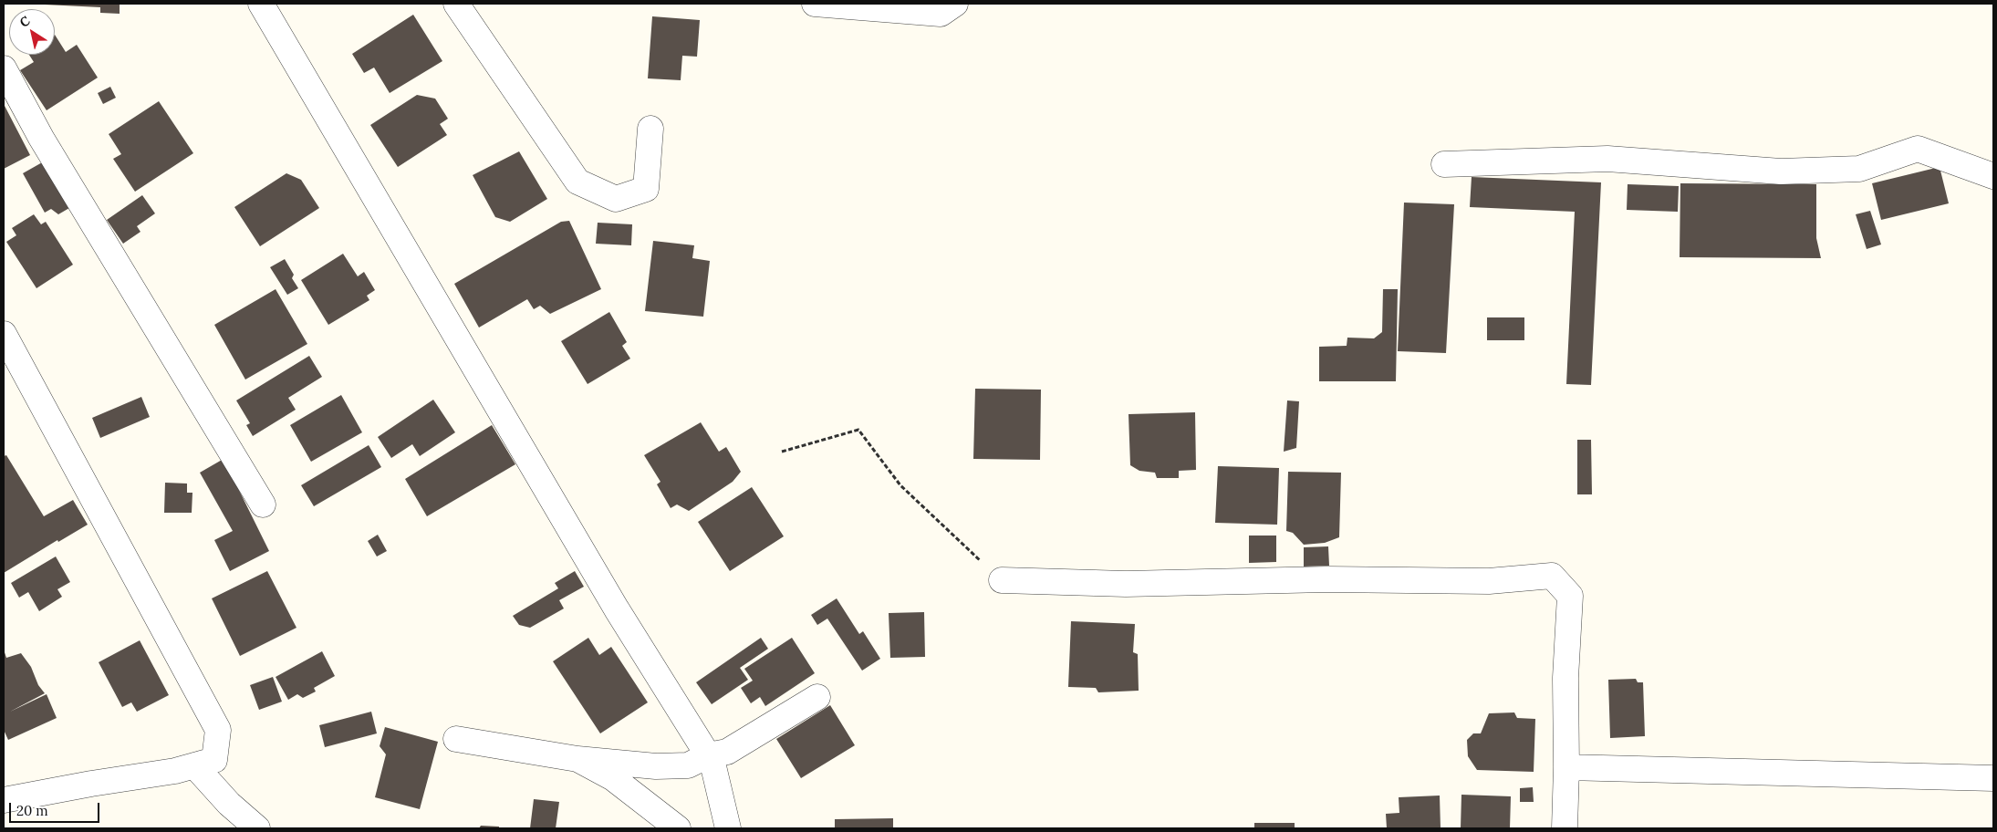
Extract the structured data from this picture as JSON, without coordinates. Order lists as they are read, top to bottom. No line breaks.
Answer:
{"scale_bar":"20 m","north":"top left"}
